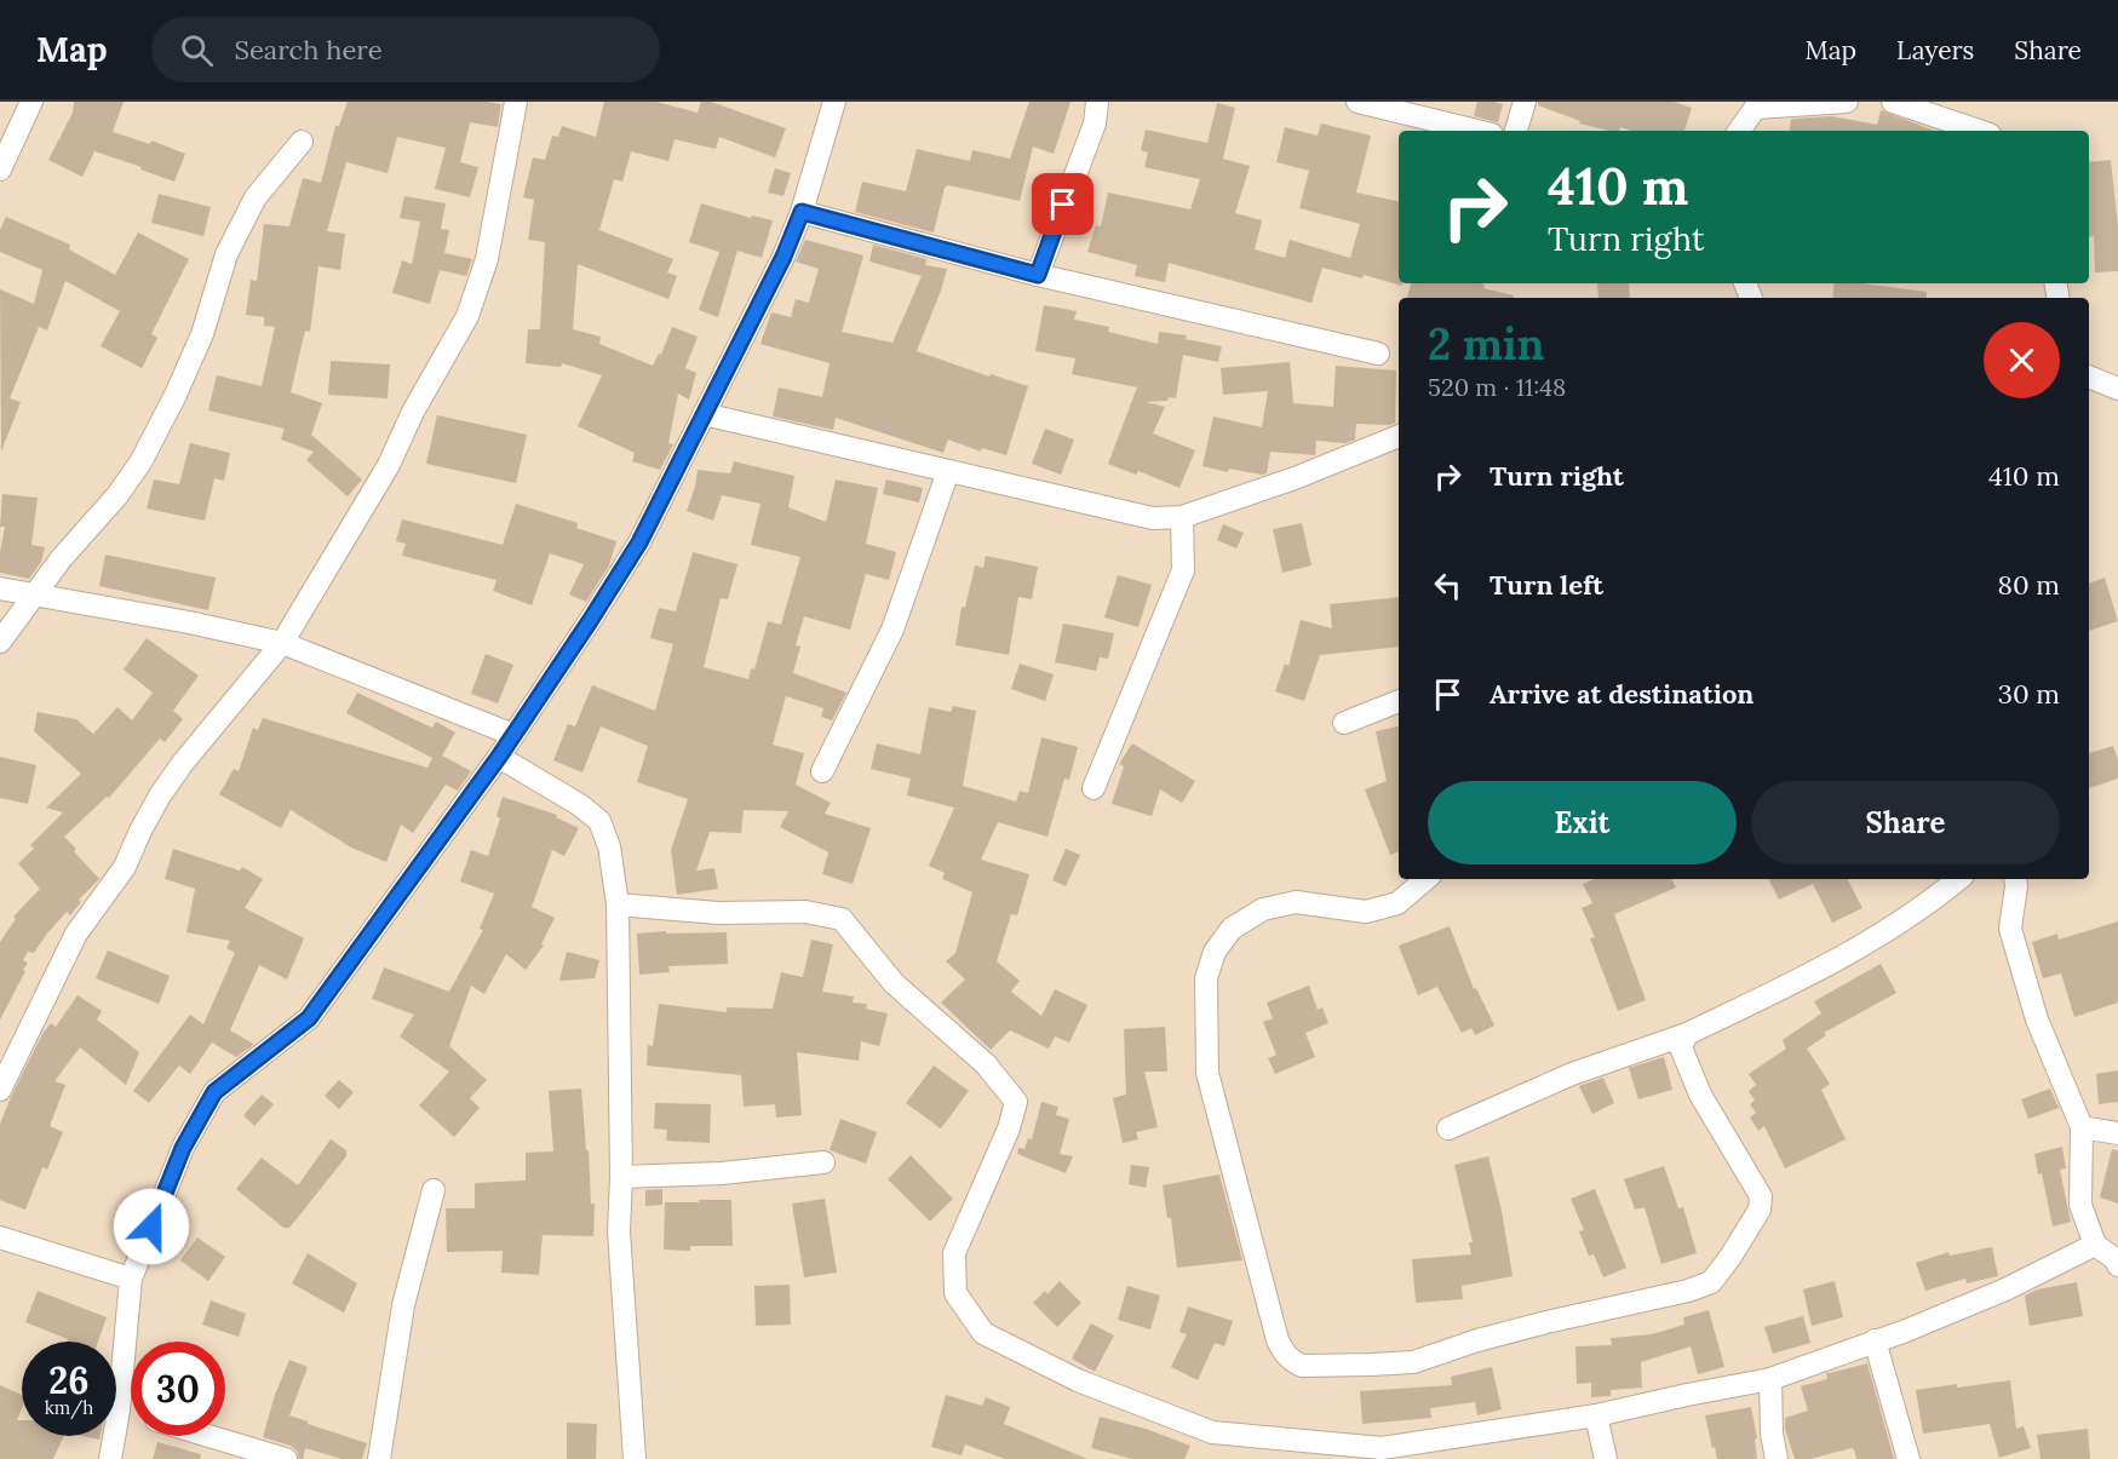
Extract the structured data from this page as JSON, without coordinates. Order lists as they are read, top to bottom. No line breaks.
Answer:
{"page":{"header":"Map","search":"Search here","nav":["Map","Layers","Share"],"turn":["410 m","Turn right"],"heading":["2 min","520 m · 11:48"],"list":[{"name":"Turn right","value":"410 m"},{"name":"Turn left","value":"80 m"},{"name":"Arrive at destination","value":"30 m"}],"buttons":["Exit","Share"],"speed":"26 km/h","limit":"30"}}
